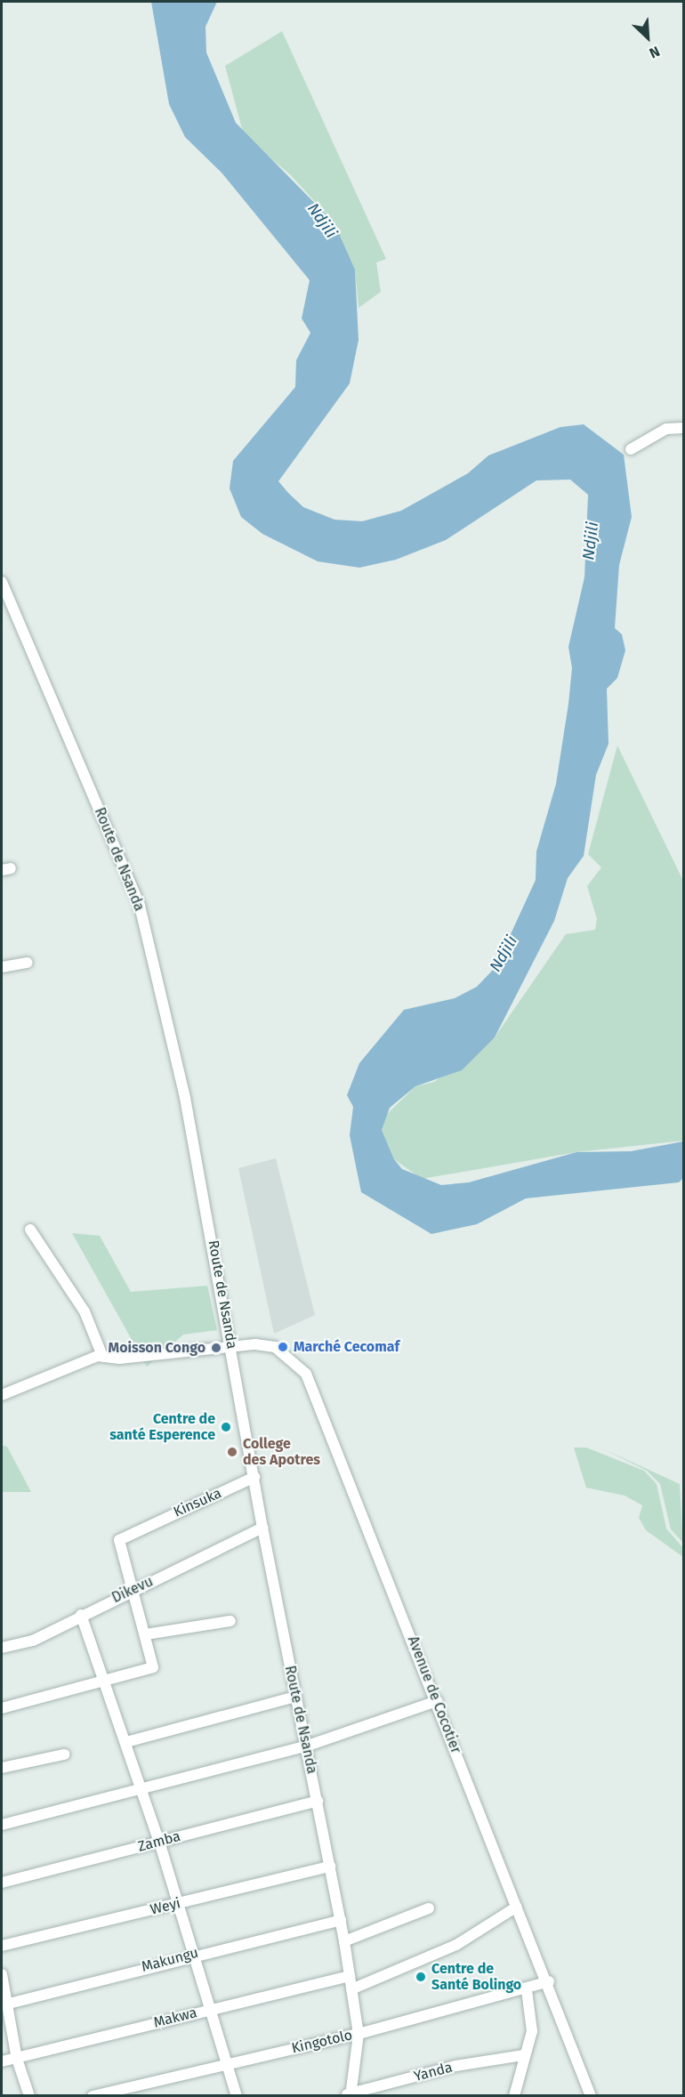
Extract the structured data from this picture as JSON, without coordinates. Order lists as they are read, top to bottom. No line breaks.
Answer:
{"streets":{"street":["Route de Nsanda","Kinsuka","Dikevu","Avenue de Cocotier","Zamba","Weyi","Makungu","Makwa","Kingotolo","Yanda"]},"crossings":[["Route de Nsanda","Kinsuka"],["Route de Nsanda","Dikevu"],["Route de Nsanda","Avenue de Cocotier"],["Route de Nsanda","Zamba"],["Route de Nsanda","Weyi"],["Route de Nsanda","Makungu"],["Route de Nsanda","Makwa"],["Route de Nsanda","Kingotolo"],["Route de Nsanda","Yanda"],["Kinsuka","Dikevu"],["Avenue de Cocotier","Kingotolo"]],"water":["Ndjili"],"places":["Marché Cecomaf","Moisson Congo","Centre de santé Esperence","College des Apotres","Centre de Santé Bolingo"],"north":"bottom right"}
